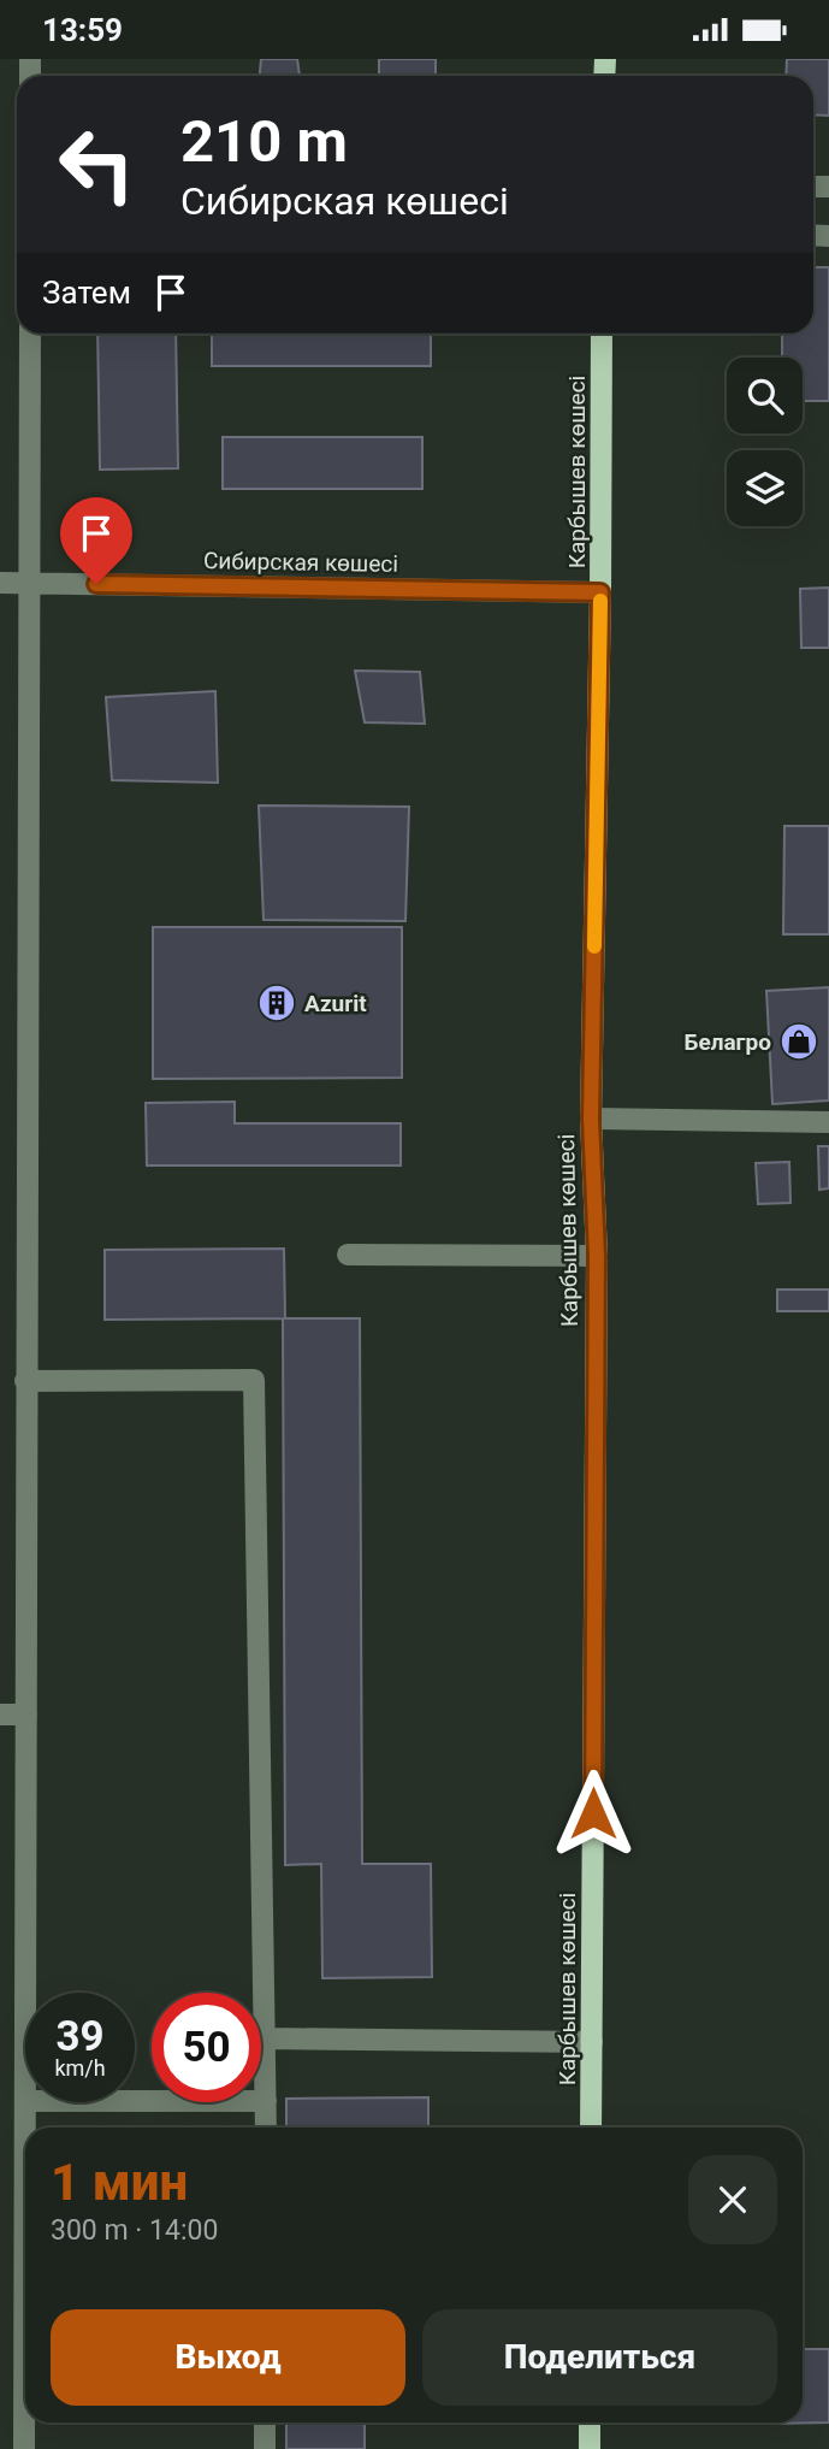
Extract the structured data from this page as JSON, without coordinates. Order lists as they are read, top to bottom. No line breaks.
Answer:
{"streets":{"main road":["Карбышев көшесі"],"street":["Сибирская көшесі"]},"crossings":[["Карбышев көшесі","Сибирская көшесі"]],"places":{"building":["Azurit"],"shop":["Белагро"]},"page":{"status":"13:59","turn":["210 m","Сибирская көшесі"],"then":"Затем","speed":"39 km/h","limit":"50","heading":["1 мин","300 m · 14:00"],"buttons":["Выход","Поделиться"]}}
